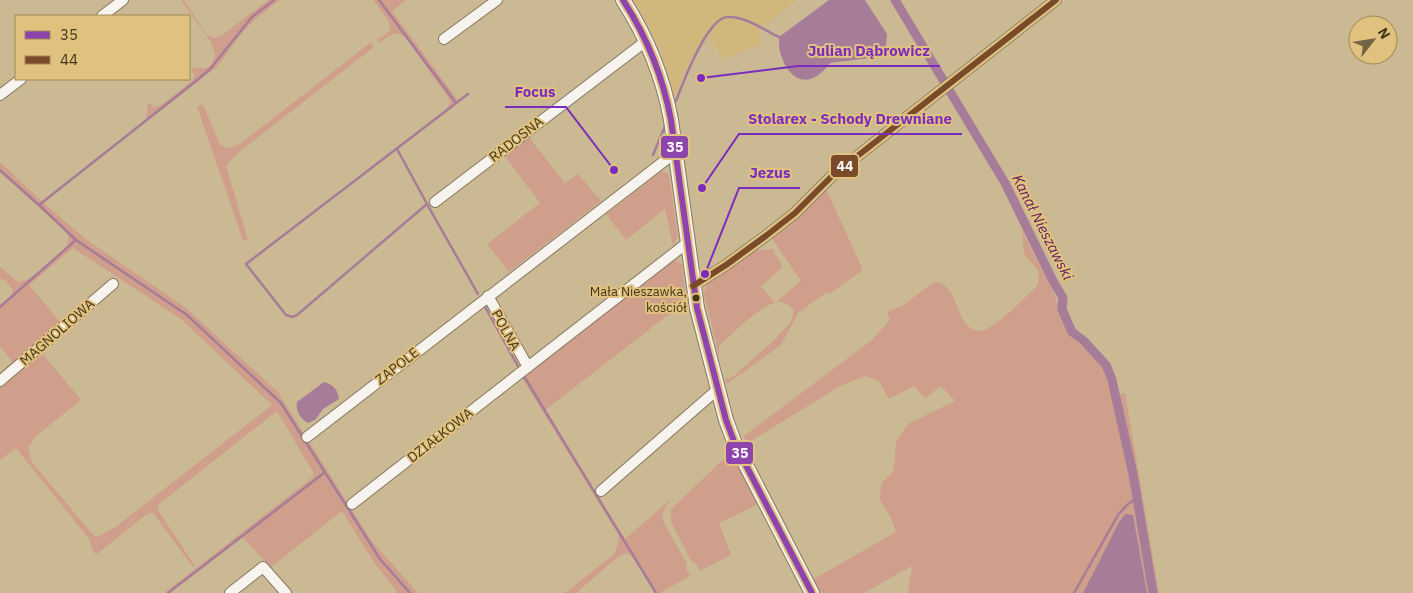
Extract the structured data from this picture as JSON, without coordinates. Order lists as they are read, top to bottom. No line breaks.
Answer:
{"streets":{"street":["RADOSNA","POLNA","MAGNOLIOWA","ZAPOLE","DZIAŁKOWA"]},"crossings":[["POLNA","ZAPOLE"],["POLNA","DZIAŁKOWA"]],"water":["Kanał Nieszawski"],"places":["Julian Dąbrowicz","Focus","Stolarex - Schody Drewniane","Jezus","Mała Nieszawka, kościół"],"lines":["transit line 35","transit line 44"],"legend":["35","44"],"north":"top right"}
